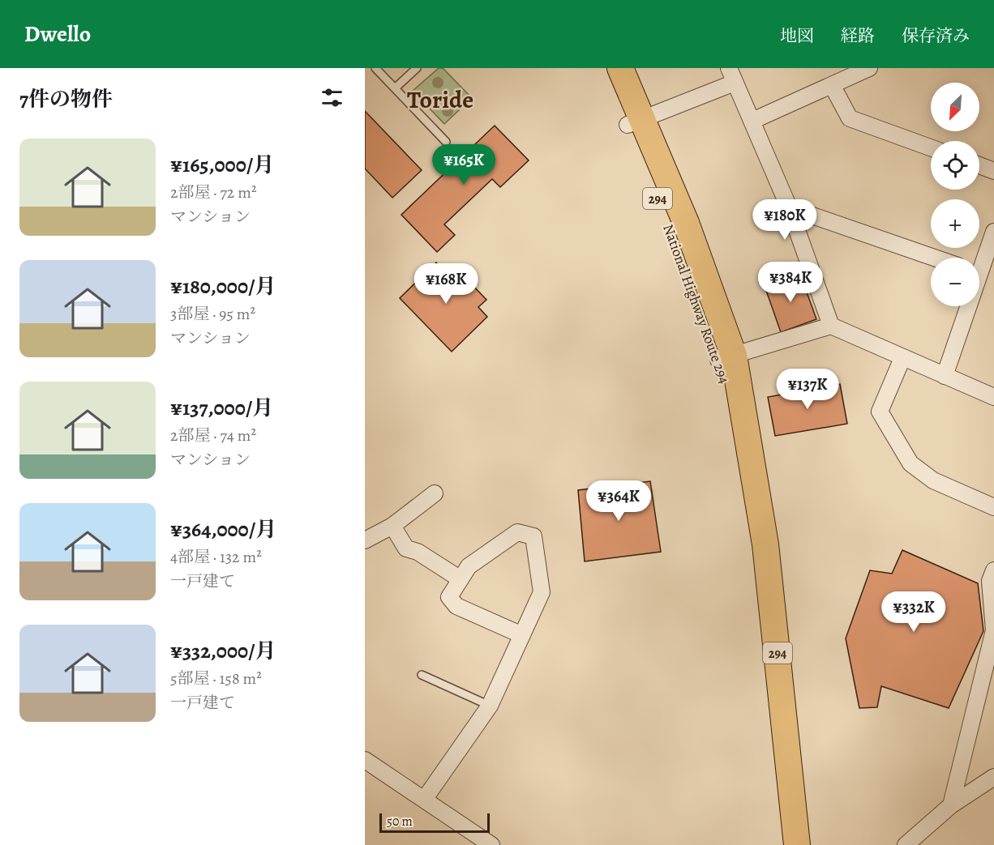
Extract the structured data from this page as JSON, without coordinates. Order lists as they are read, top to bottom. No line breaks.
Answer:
{"streets":{"highway":["294","National Highway Route 294"]},"districts":["Toride"],"scale_bar":"50 m","north":"bottom left","page":{"header":"Dwello","nav":["地図","経路","保存済み"],"heading":"7件の物件","map_buttons":["+","−"],"list":[{"name":"¥165,000/月","note":"2部屋 · 72 m² · マンション"},{"name":"¥180,000/月","note":"3部屋 · 95 m² · マンション"},{"name":"¥137,000/月","note":"2部屋 · 74 m² · マンション"},{"name":"¥364,000/月","note":"4部屋 · 132 m² · 一戸建て"},{"name":"¥332,000/月","note":"5部屋 · 158 m² · 一戸建て"}],"price":["¥165K","¥180K","¥384K","¥168K","¥137K","¥364K","¥332K"],"scale":"50 m"}}
